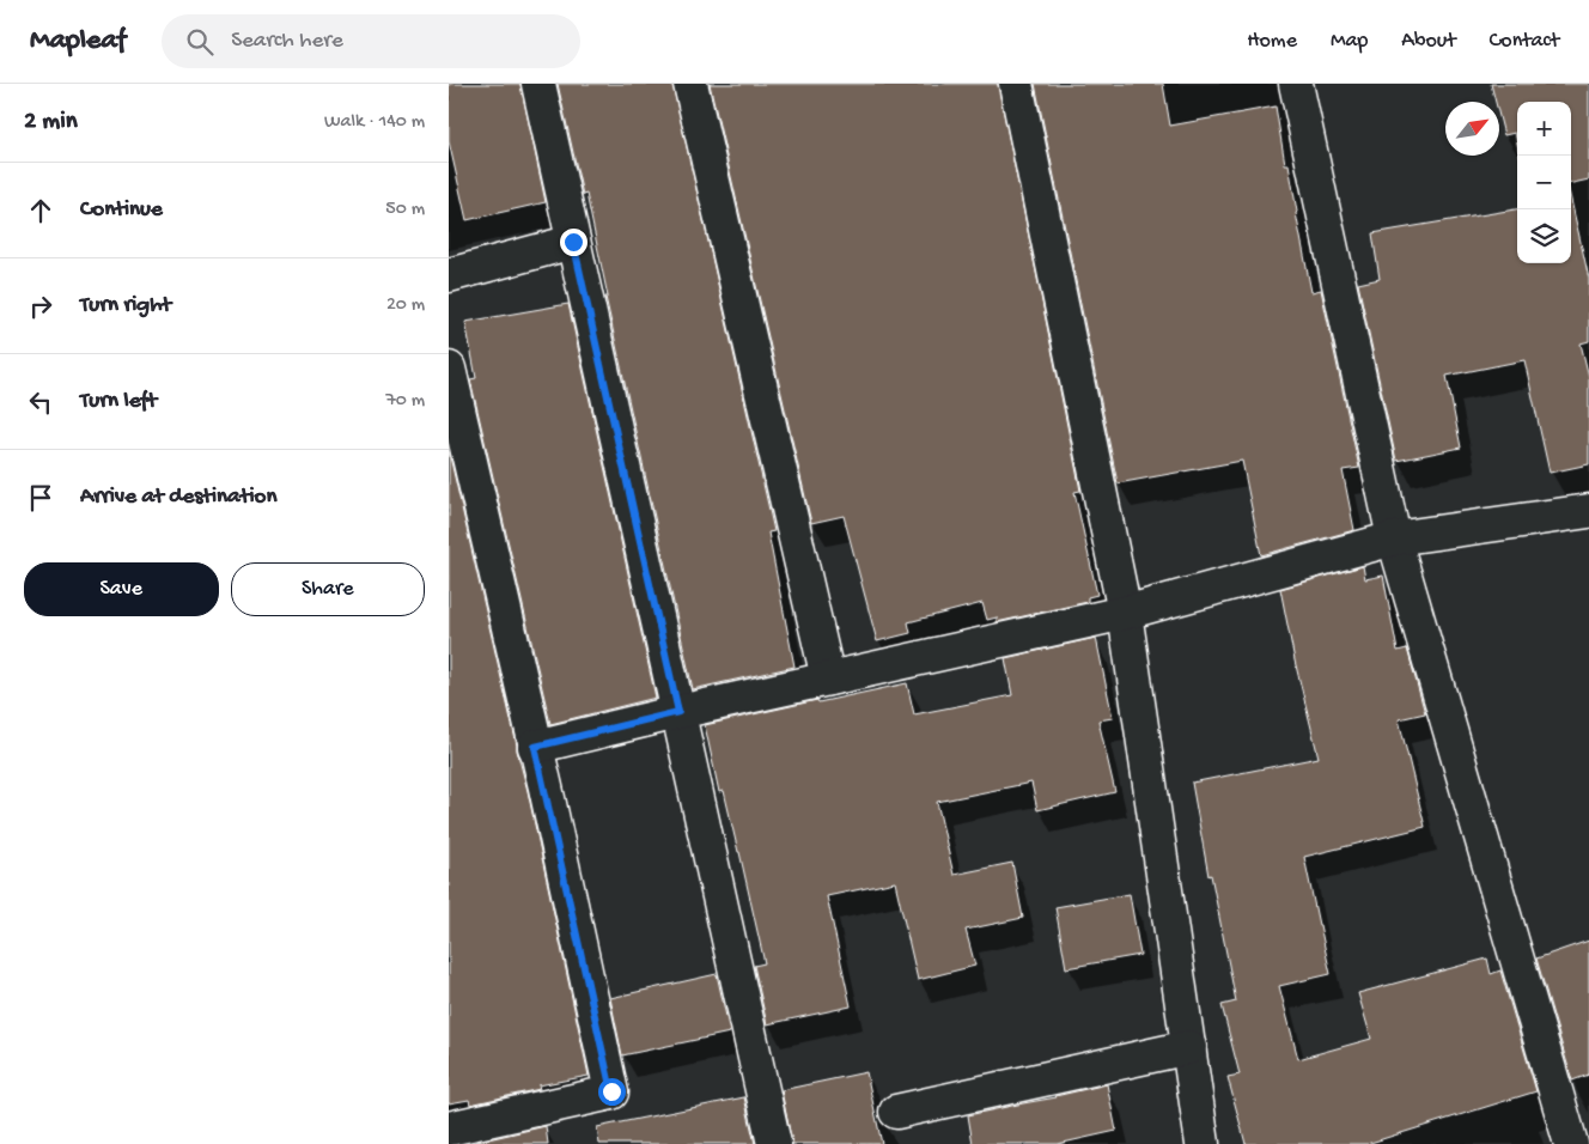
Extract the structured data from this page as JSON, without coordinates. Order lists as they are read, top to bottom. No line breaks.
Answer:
{"north":"top right","page":{"header":"Mapleaf","search":"Search here","nav":["Home","Map","About","Contact"],"heading":["2 min","Walk · 140 m"],"map_buttons":["+","−"],"list":[["Continue","50 m"],["Turn right","20 m"],["Turn left","70 m"],"Arrive at destination"],"buttons":["Save","Share"]}}
